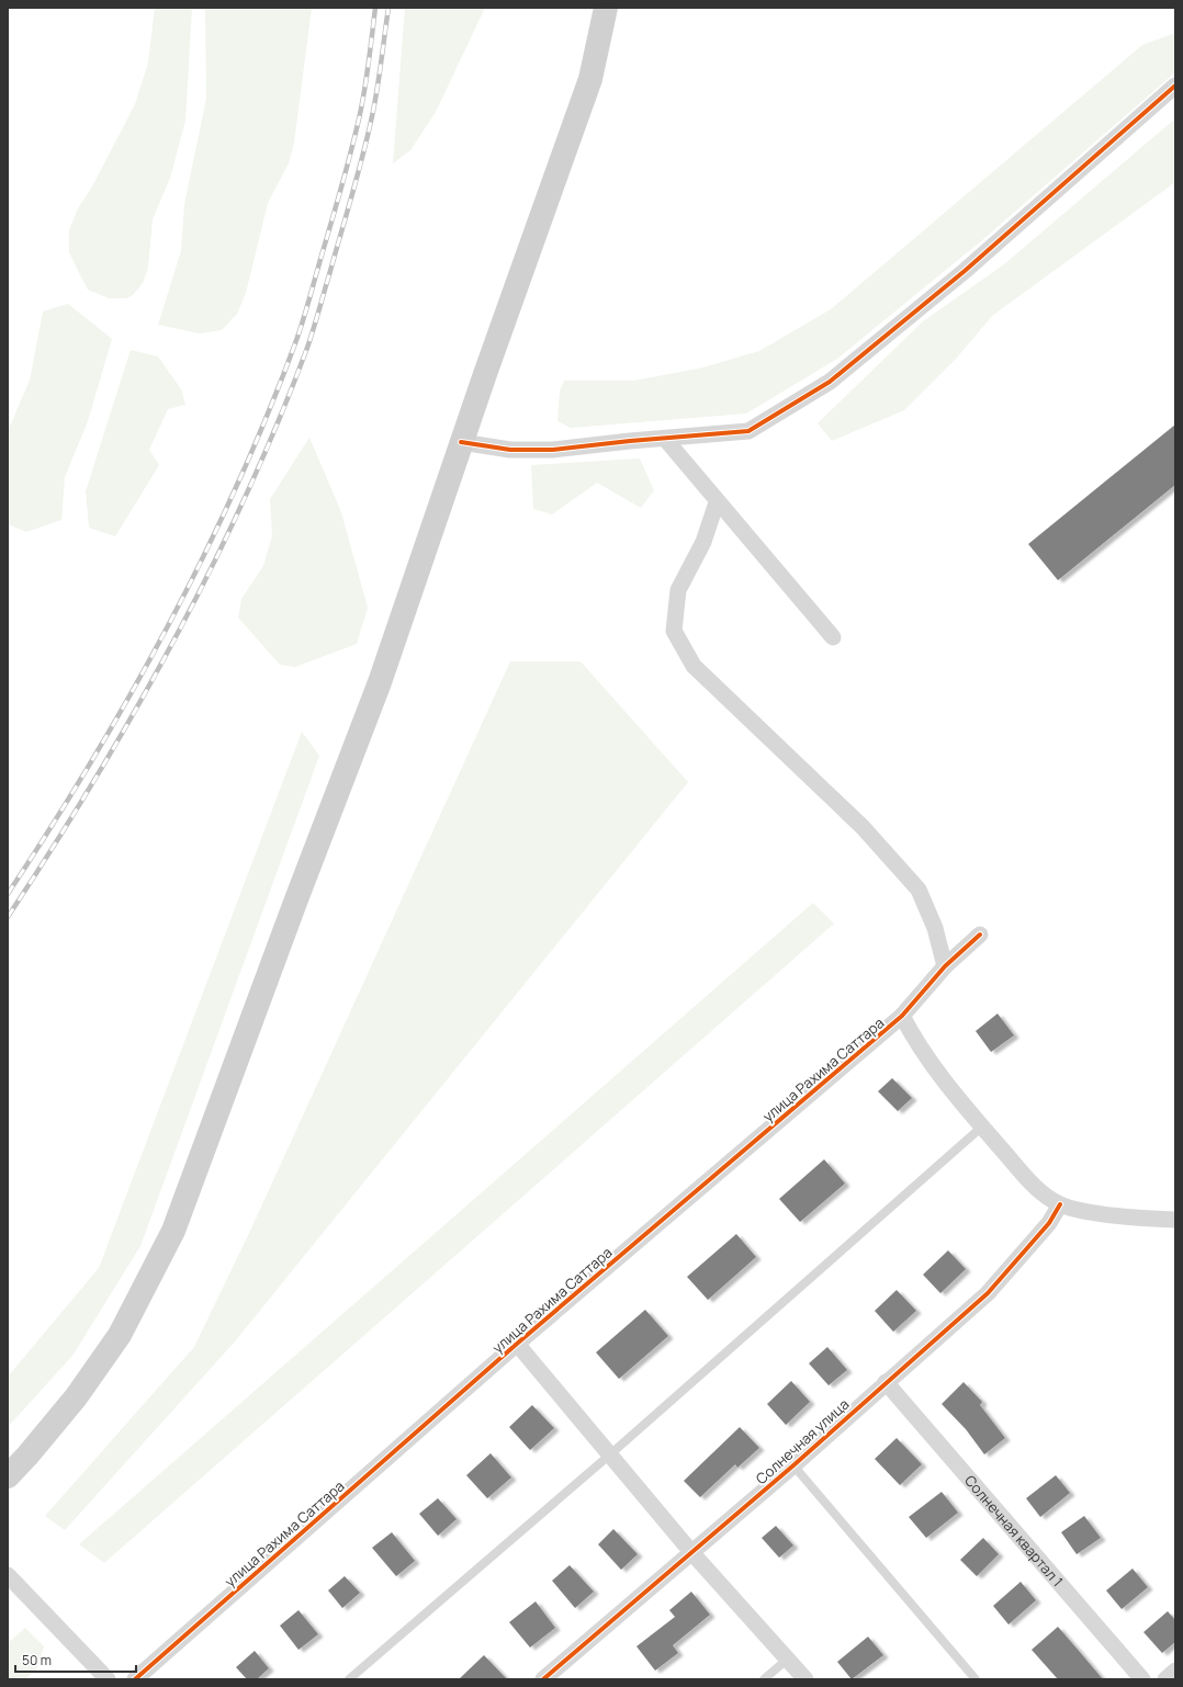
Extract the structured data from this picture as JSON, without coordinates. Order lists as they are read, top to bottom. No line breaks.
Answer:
{"streets":{"street":["улица Рахима Саттара","Солнечная улица","Солнечная квартал 1"]},"crossings":[["Солнечная улица","Солнечная квартал 1"]],"scale_bar":"50 m"}
